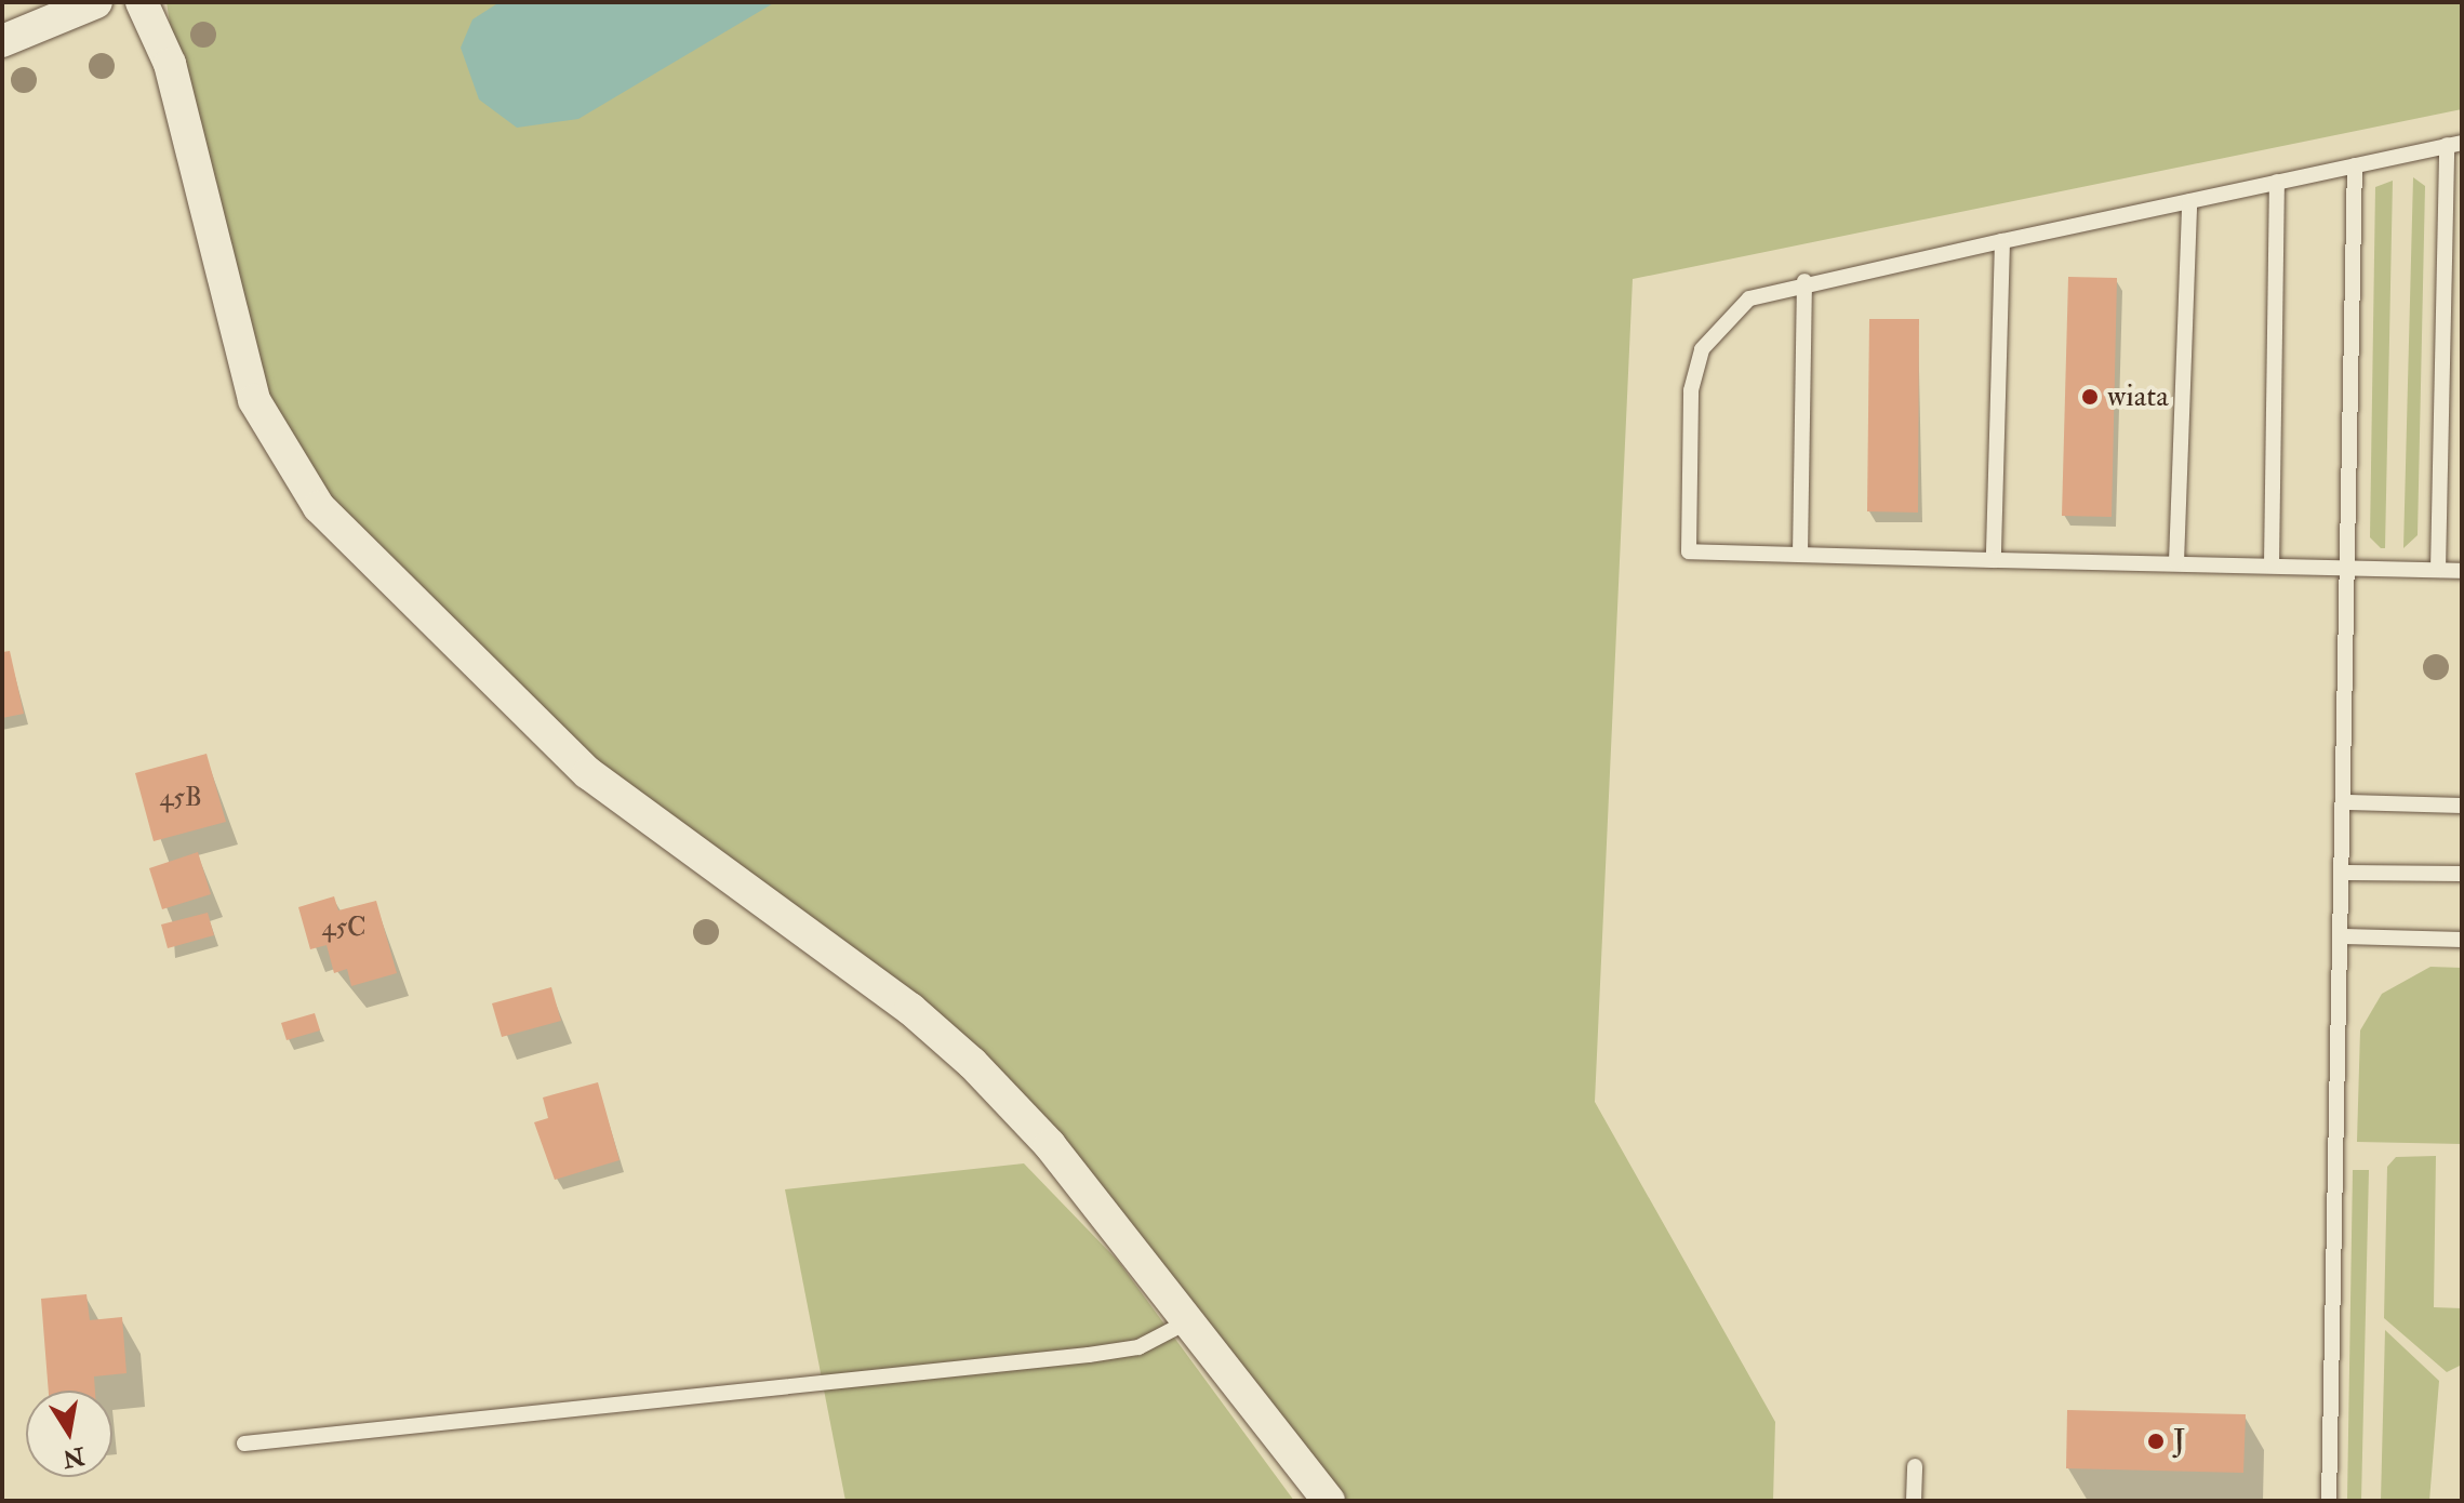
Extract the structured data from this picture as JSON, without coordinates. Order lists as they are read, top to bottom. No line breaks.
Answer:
{"places":["wiata","J"],"house_numbers":["45B","45C"],"north":"bottom"}
